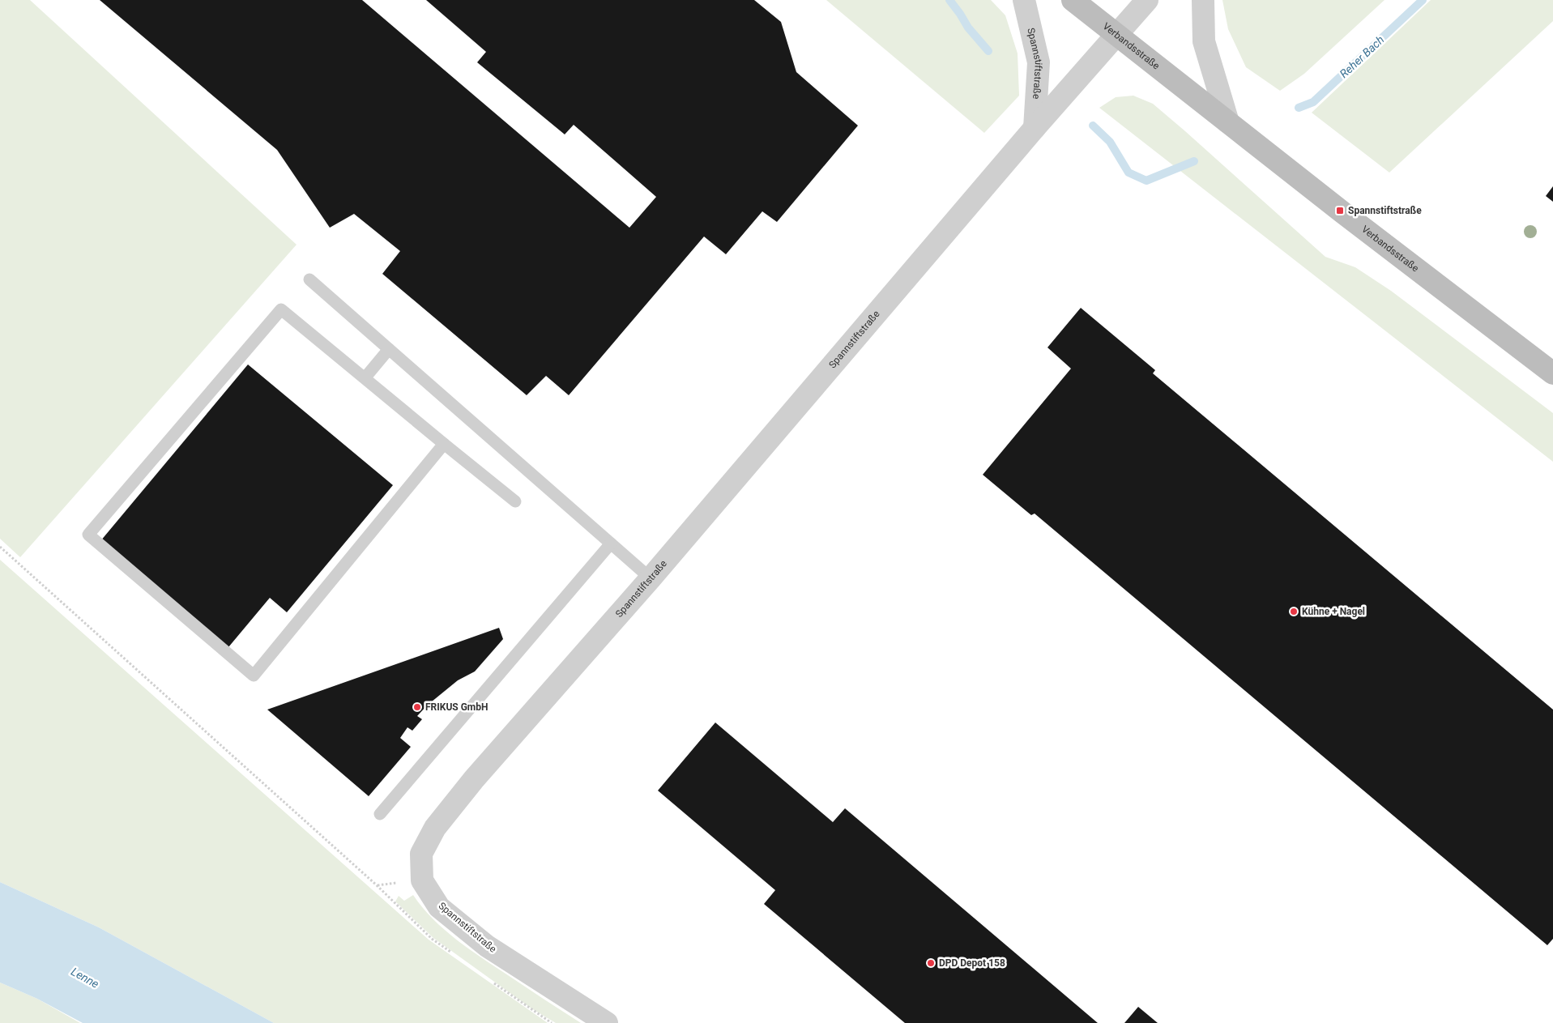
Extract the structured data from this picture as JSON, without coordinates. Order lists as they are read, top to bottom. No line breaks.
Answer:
{"streets":{"main road":["Verbandsstraße"],"street":["Spannstiftstraße"]},"crossings":[["Verbandsstraße","Spannstiftstraße"]],"water":["Reher Bach","Lenne"],"places":{"transit":["Spannstiftstraße"],"other":["Kühne + Nagel","FRIKUS GmbH","DPD Depot 158"]}}
